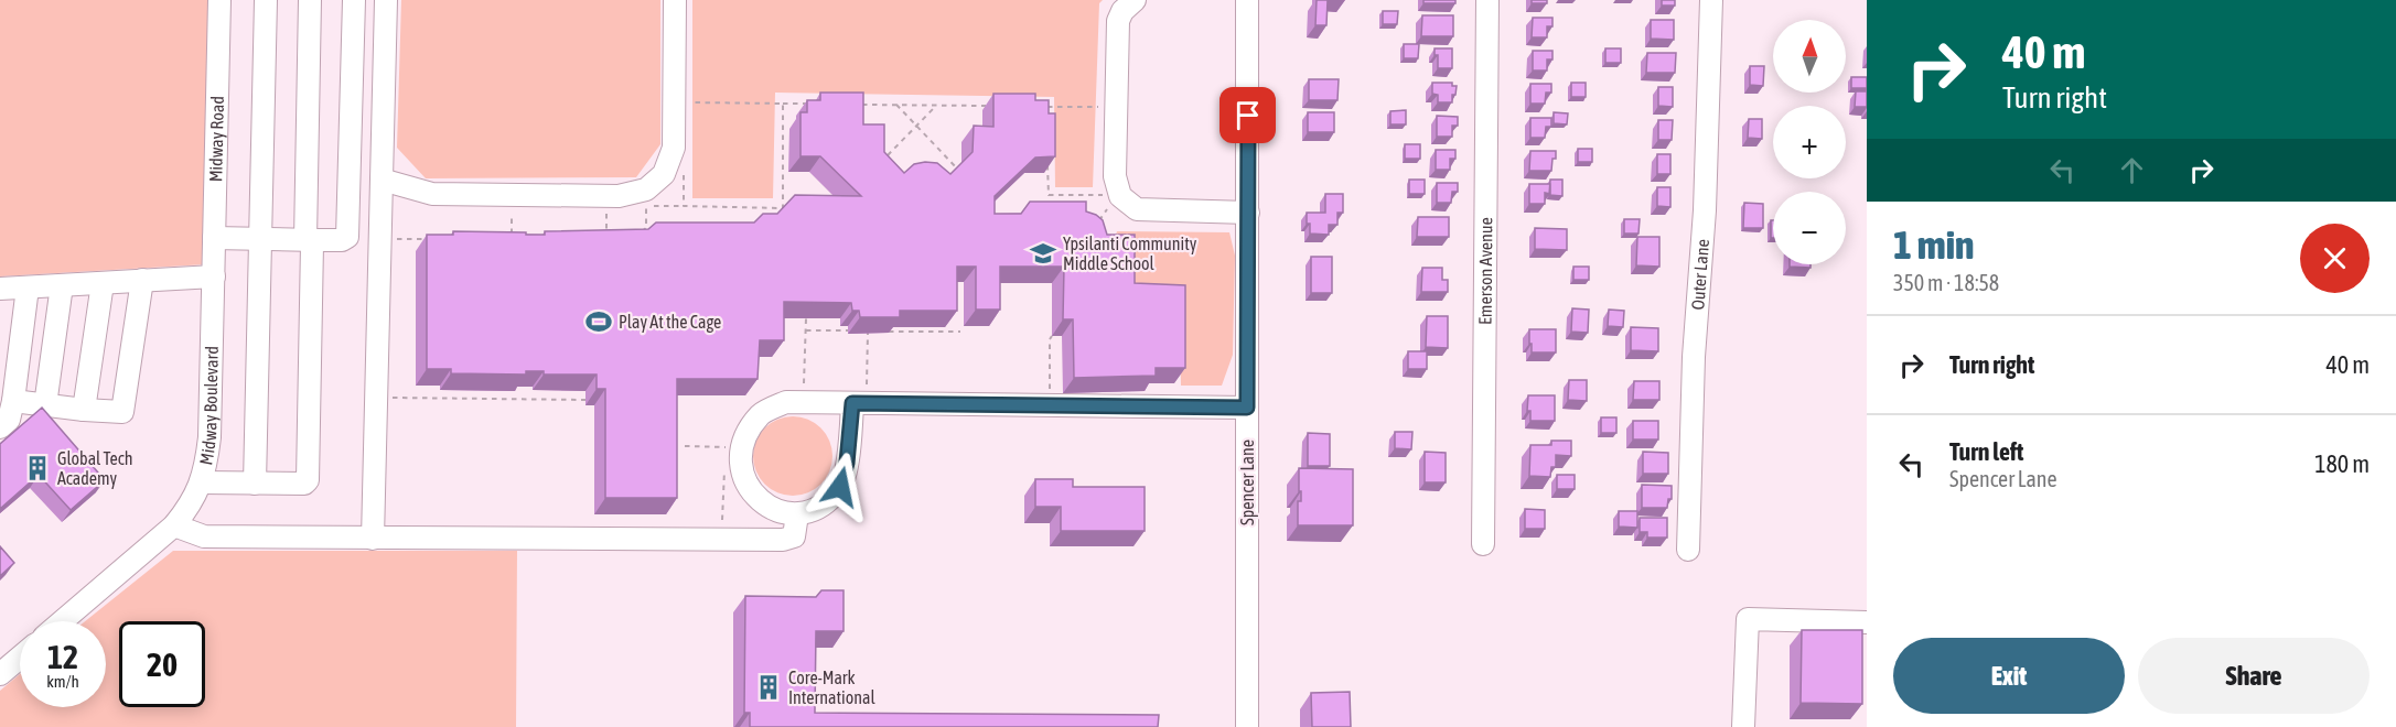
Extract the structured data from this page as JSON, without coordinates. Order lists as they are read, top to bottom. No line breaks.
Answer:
{"streets":{"street":["Midway Road","Emerson Avenue","Outer Lane","Midway Boulevard","Spencer Lane"]},"crossings":[["Midway Road","Midway Boulevard"]],"places":{"school or university":["Ypsilanti Community Middle School"],"sports":["Play At the Cage"],"building":["Global Tech Academy","Core-Mark International"]},"north":"top","page":{"turn":["40 m","Turn right"],"map_buttons":["+","−"],"heading":["1 min","350 m · 18:58"],"list":[{"name":"Turn right","value":"40 m"},{"name":"Turn left","note":"Spencer Lane","value":"180 m"}],"speed":"12 km/h","limit":"20","buttons":["Exit","Share"]}}
